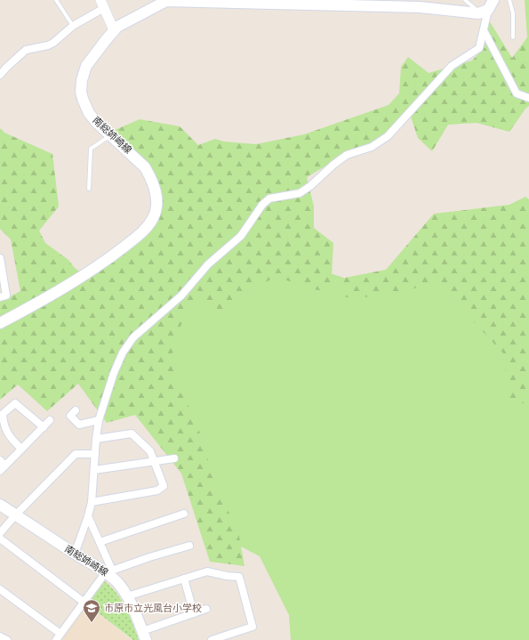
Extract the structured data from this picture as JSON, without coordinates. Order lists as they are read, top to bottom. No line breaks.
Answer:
{"streets":{"main road":["南総姉崎線"]},"places":{"school or university":["市原市立光風台小学校"]}}
